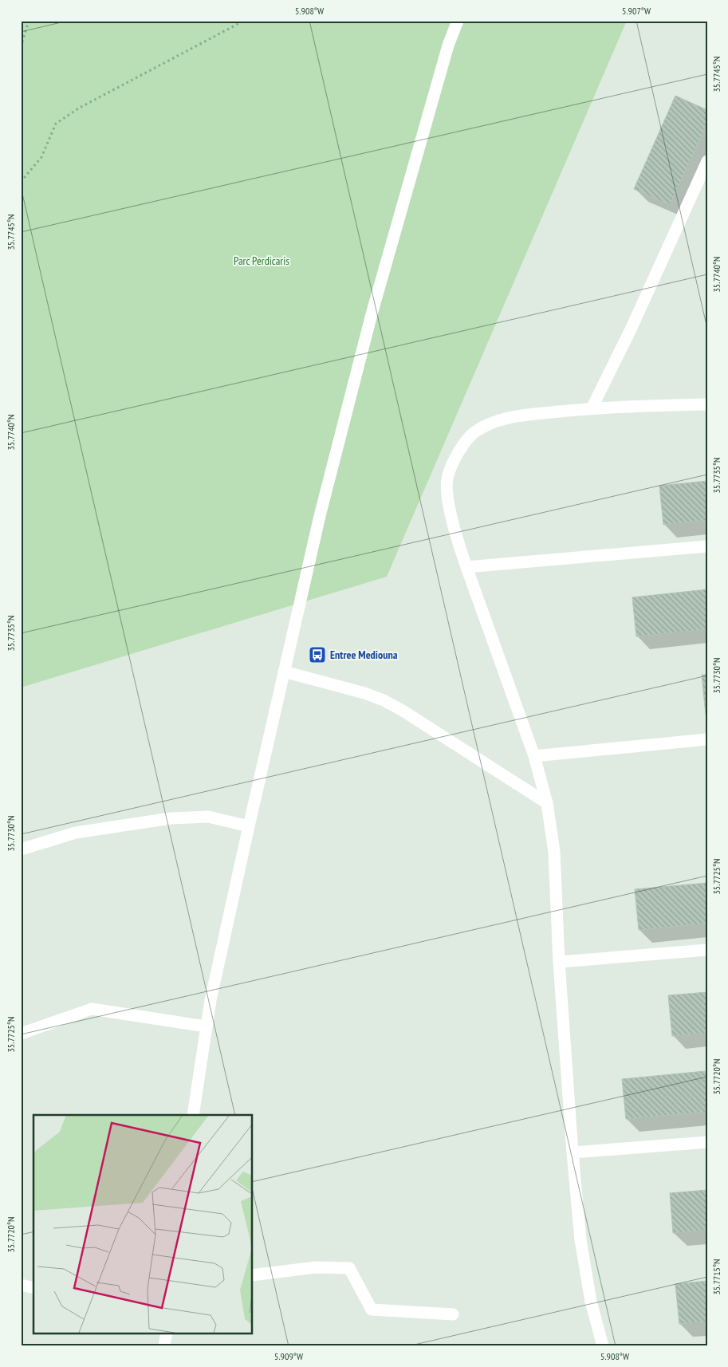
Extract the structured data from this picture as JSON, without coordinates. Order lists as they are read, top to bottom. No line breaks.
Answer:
{"parks":["Parc Perdicaris"],"places":{"bus stop":["Entree Mediouna"]},"coordinates":["5.908°W","5.907°W","35.7745°N","35.7740°N","35.7735°N","35.7730°N","35.7725°N","35.7720°N","35.7715°N","5.909°W"]}
